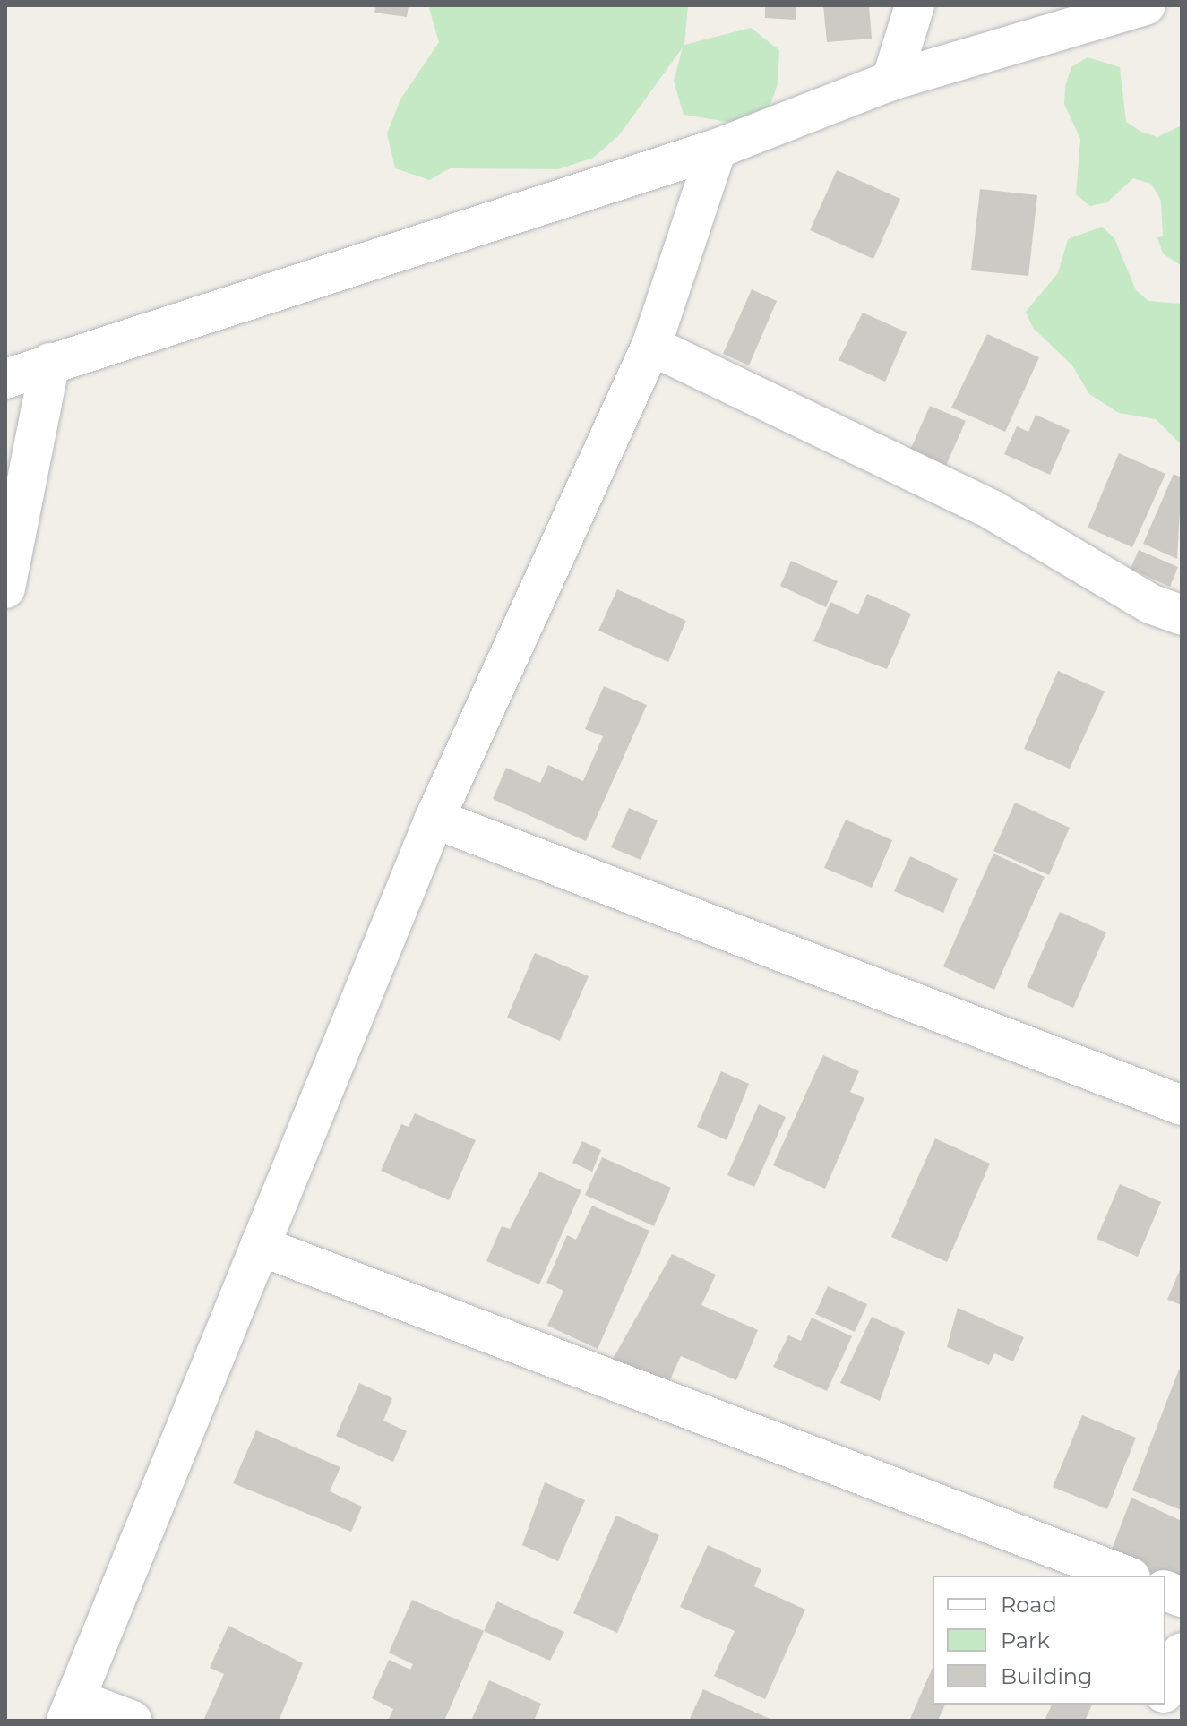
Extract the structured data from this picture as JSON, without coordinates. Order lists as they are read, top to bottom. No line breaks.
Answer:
{"legend":["Road","Park","Building"]}
